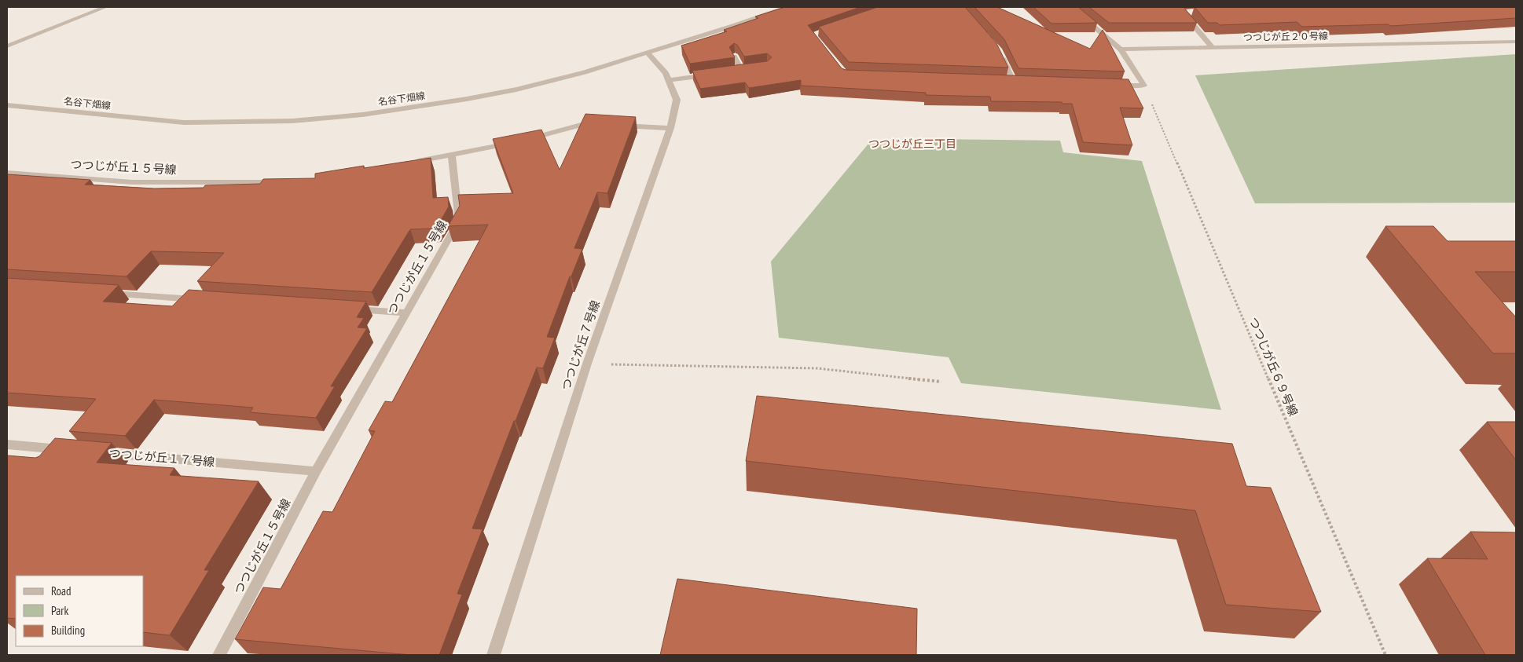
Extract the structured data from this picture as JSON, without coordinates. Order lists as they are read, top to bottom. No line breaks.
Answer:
{"streets":{"street":["つつじが丘２０号線","名谷下畑線","つつじが丘１５号線","つつじが丘７号線","つつじが丘１７号線"],"path":["つつじが丘６９号線"]},"crossings":[["名谷下畑線","つつじが丘７号線"],["つつじが丘１５号線","つつじが丘１７号線"]],"districts":["つつじが丘三丁目"],"legend":["Road","Park","Building"]}
